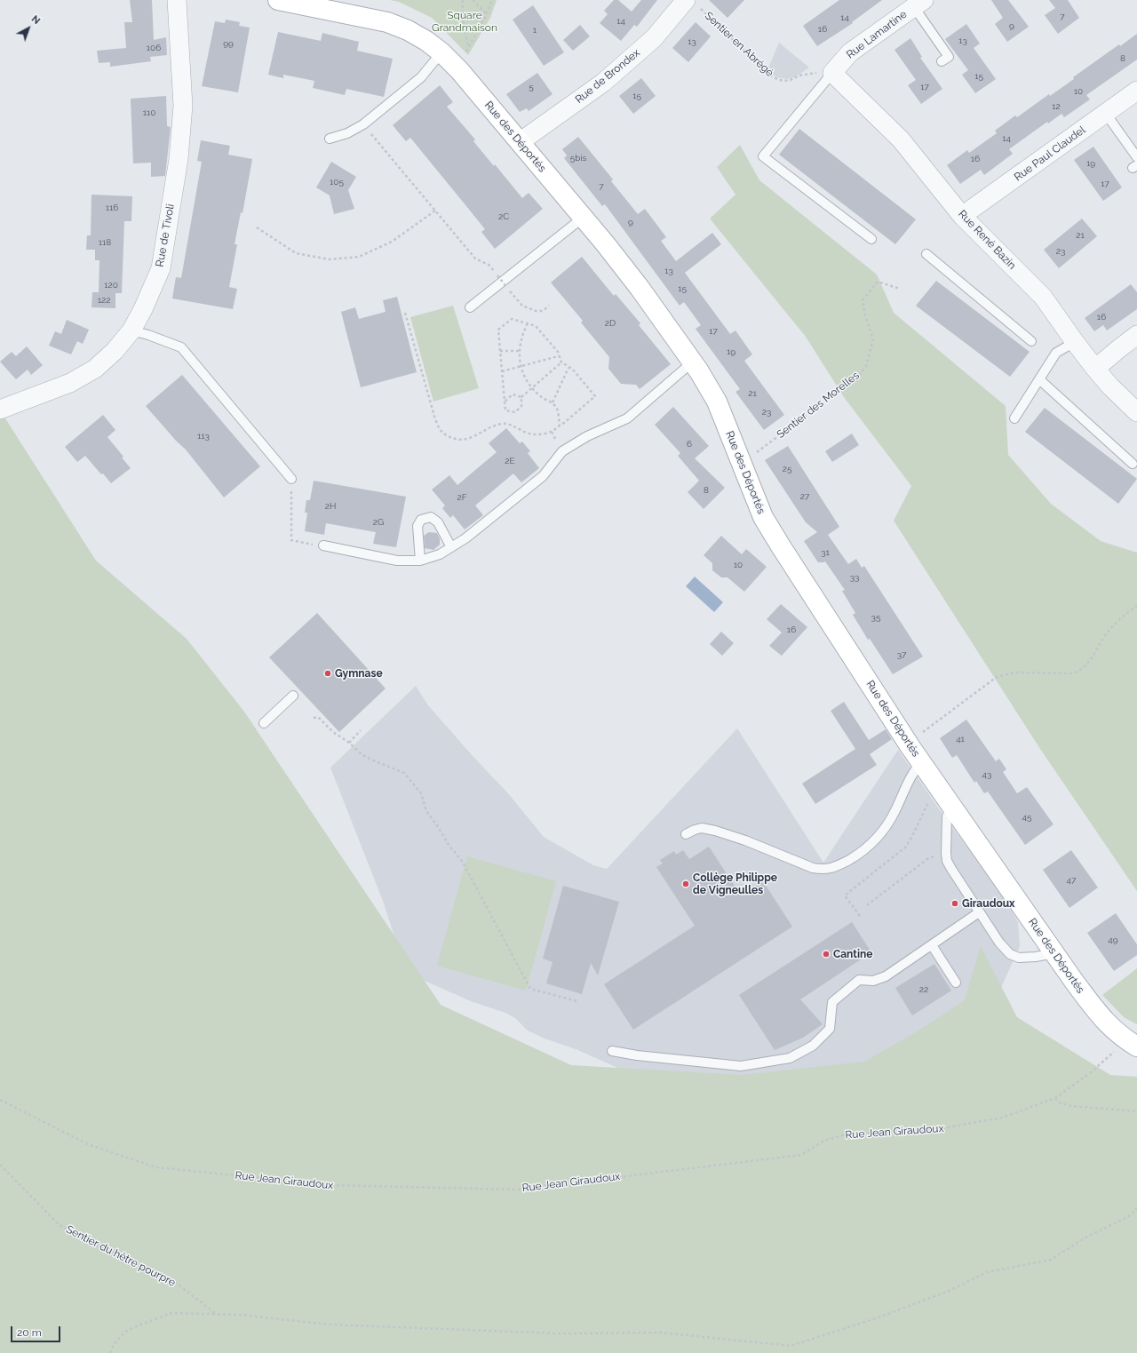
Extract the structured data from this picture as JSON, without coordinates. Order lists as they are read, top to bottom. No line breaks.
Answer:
{"streets":{"street":["Rue Lamartine","Rue de Brondex","Rue des Déportés","Rue Paul Claudel","Rue de Tivoli","Rue René Bazin"],"path":["Sentier en Abrégé","Sentier des Morelles","Rue Jean Giraudoux","Sentier du hêtre pourpre"]},"crossings":[["Rue Lamartine","Sentier en Abrégé"],["Rue Lamartine","Rue René Bazin"],["Sentier en Abrégé","Rue de Brondex"],["Sentier en Abrégé","Rue René Bazin"],["Rue de Brondex","Rue des Déportés"],["Rue des Déportés","Rue Jean Giraudoux"],["Rue Paul Claudel","Rue René Bazin"]],"parks":["Square Grandmaison"],"places":["Gymnase","Collège Philippe de Vigneulles","Giraudoux","Cantine"],"house_numbers":["7","14","14","9","16","1","13","13","99","106","8","15","5","17","10","15","12","110","14","5bis","16","19","105","17","7","116","2C","9","21","118","23","13","120","15","122","16","2D","17","19","21","23","113","6","2E","25","8","27","2F","2H","2G","31","10","33","35","16","37","41","43","45","47","49","22"],"scale_bar":"20 m","north":"top right"}
